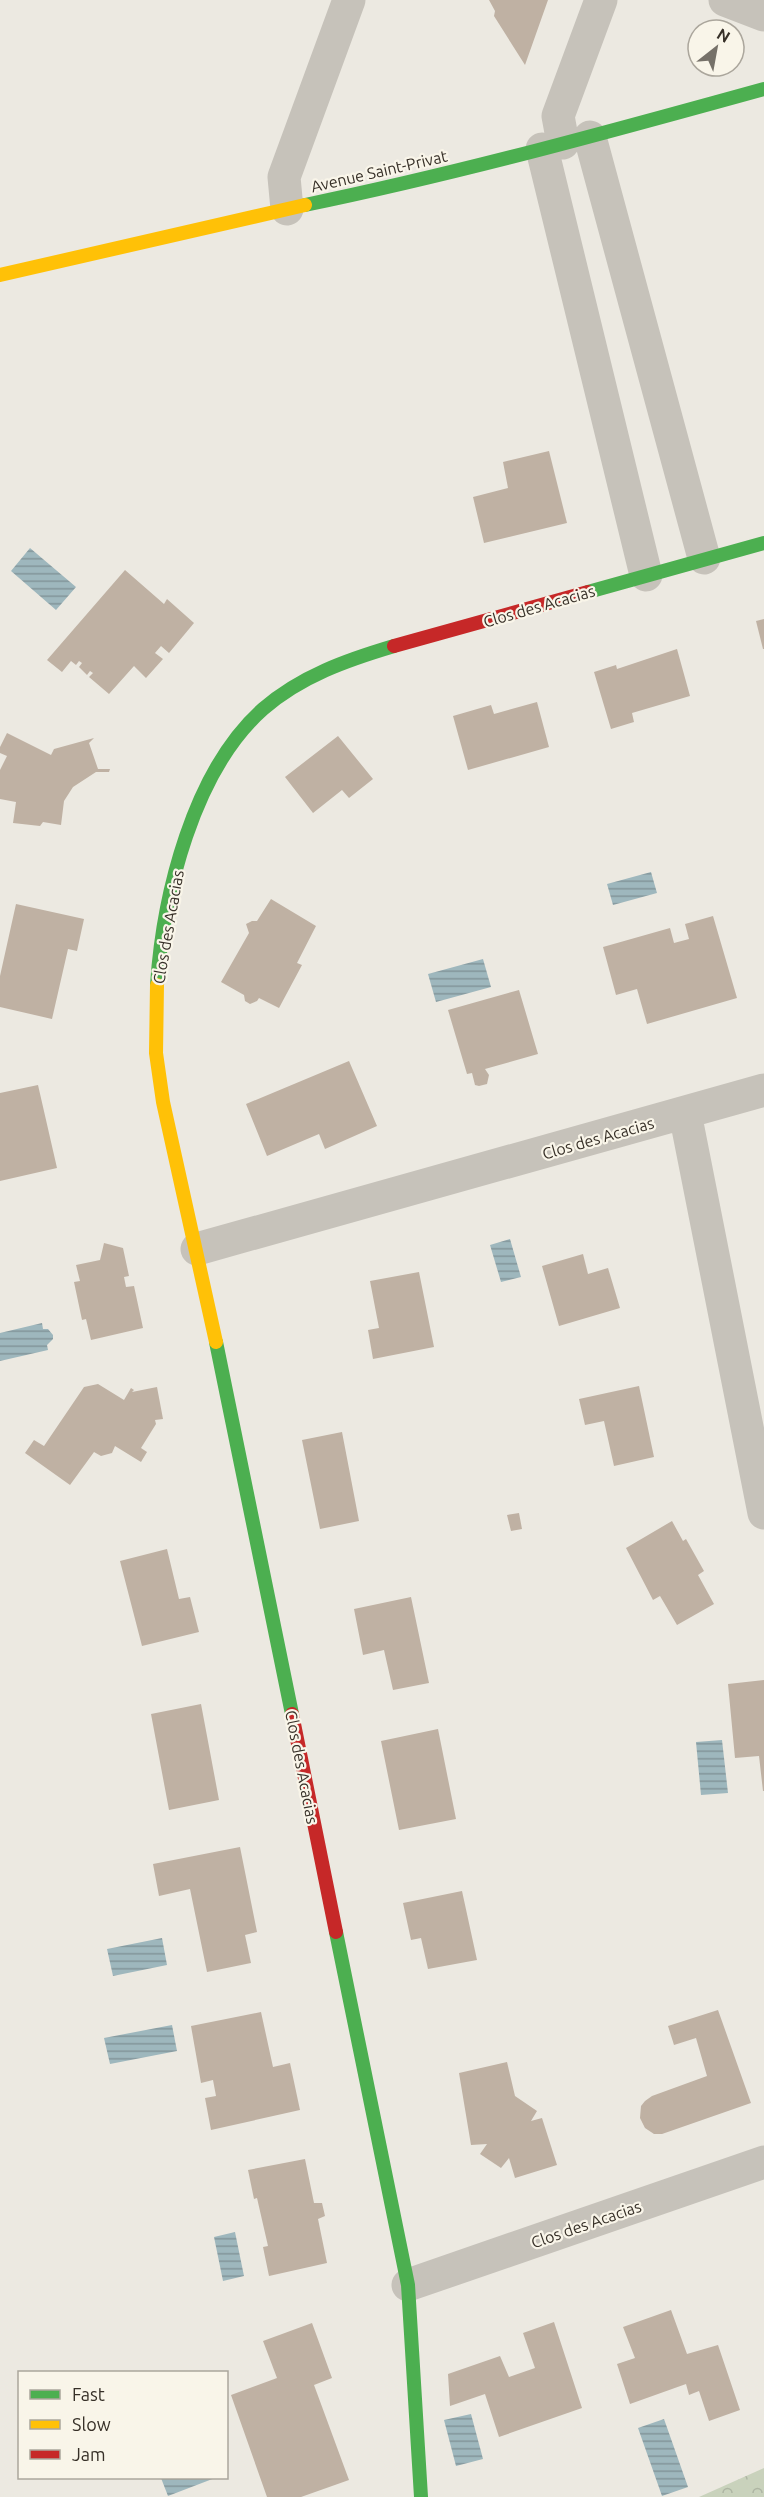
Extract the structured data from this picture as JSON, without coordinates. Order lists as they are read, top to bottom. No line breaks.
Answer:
{"streets":{"street":["Avenue Saint-Privat","Clos des Acacias"]},"legend":["Fast","Slow","Jam"],"north":"top right"}
